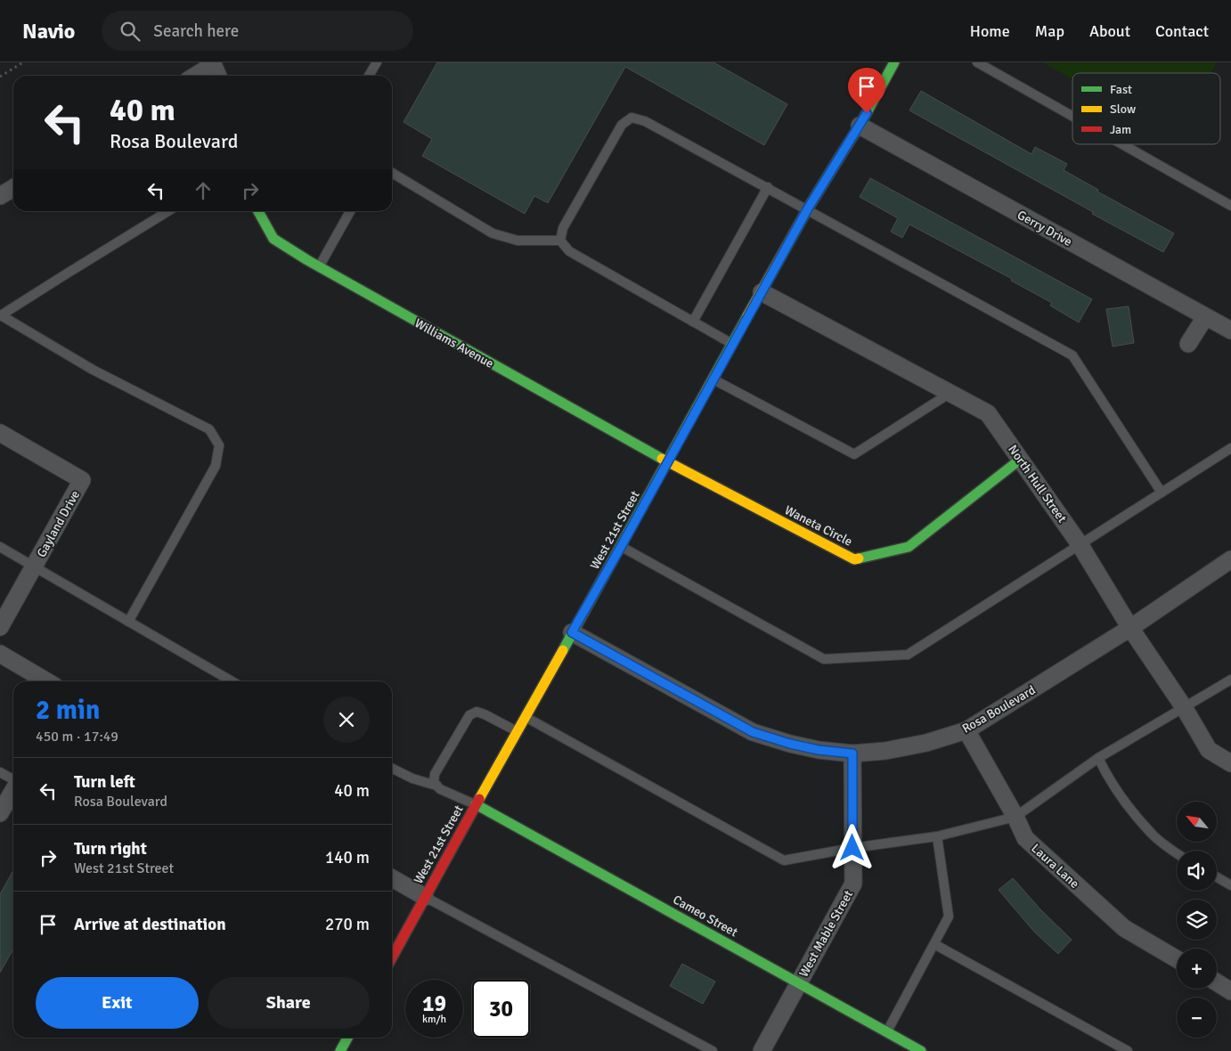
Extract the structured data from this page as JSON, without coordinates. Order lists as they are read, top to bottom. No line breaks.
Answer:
{"streets":{"street":["Gerry Drive","Williams Avenue","North Hull Street","Gayland Drive","Waneta Circle","West 21st Street","Rosa Boulevard","Laura Lane","Cameo Street","West Mable Street"]},"crossings":[["Gerry Drive","West 21st Street"],["Williams Avenue","Waneta Circle"],["Williams Avenue","West 21st Street"],["North Hull Street","Waneta Circle"],["North Hull Street","West 21st Street"],["North Hull Street","Rosa Boulevard"],["Waneta Circle","West 21st Street"],["West 21st Street","Rosa Boulevard"],["West 21st Street","Cameo Street"],["Rosa Boulevard","Laura Lane"],["Rosa Boulevard","West Mable Street"],["Cameo Street","West Mable Street"]],"legend":["Fast","Slow","Jam"],"north":"top left","page":{"header":"Navio","search":"Search here","nav":["Home","Map","About","Contact"],"turn":["40 m","Rosa Boulevard"],"heading":["2 min","450 m · 17:49"],"list":[{"name":"Turn left","note":"Rosa Boulevard","value":"40 m"},{"name":"Turn right","note":"West 21st Street","value":"140 m"},{"name":"Arrive at destination","value":"270 m"}],"map_buttons":["+","−"],"buttons":["Exit","Share"],"speed":"19 km/h","limit":"30"}}
